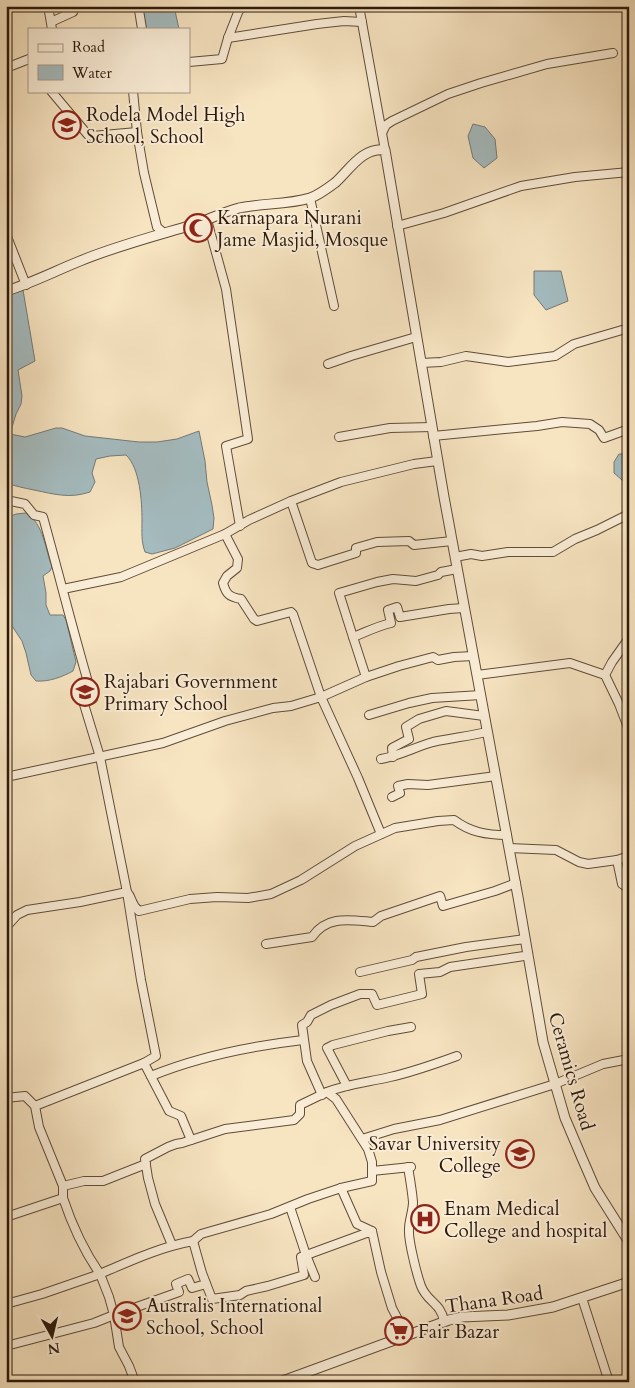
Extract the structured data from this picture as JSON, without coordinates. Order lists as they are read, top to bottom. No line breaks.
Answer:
{"streets":{"street":["Ceramics Road","Thana Road"]},"places":{"school or university":["Rodela Model High School, School","Rajabari Government Primary School","Savar University College","Australis International School, School"],"mosque":["Karnapara Nurani Jame Masjid, Mosque"],"hospital":["Enam Medical College and hospital"],"supermarket":["Fair Bazar"]},"legend":["Road","Water"],"north":"bottom"}
